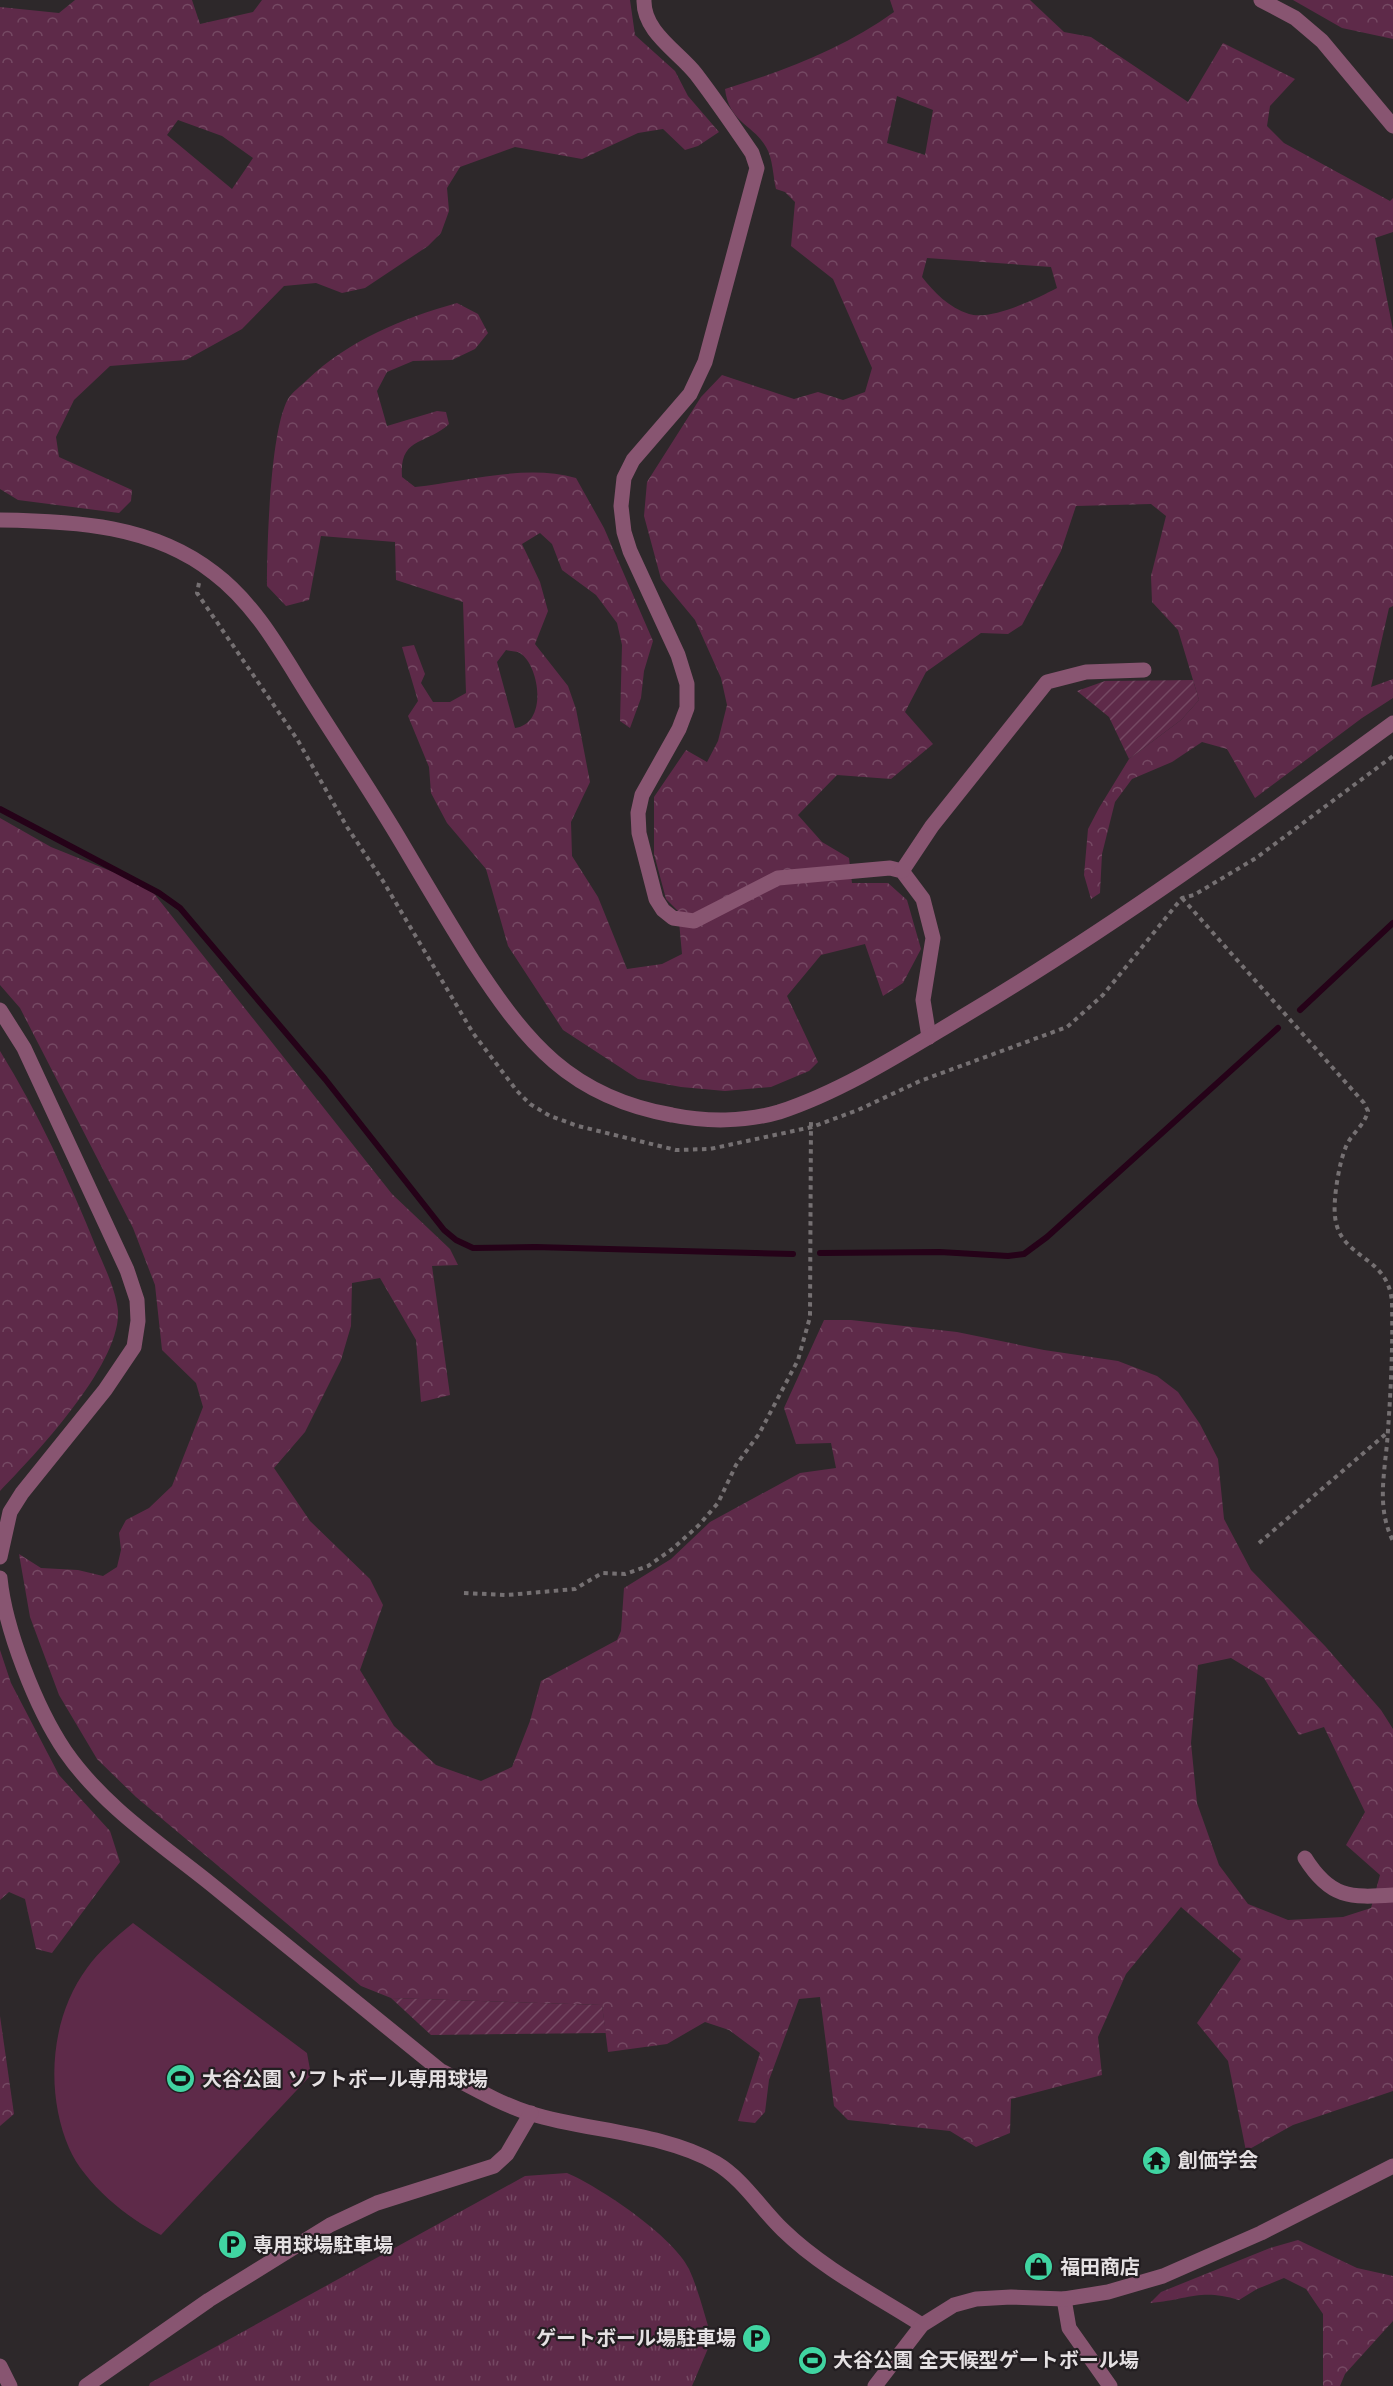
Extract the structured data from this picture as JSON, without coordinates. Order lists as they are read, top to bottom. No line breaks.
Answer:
{"places":{"sports":["大谷公園 ソフトボール専用球場","大谷公園 全天候型ゲートボール場"],"temple":["創価学会"],"parking":["専用球場駐車場","ゲートボール場駐車場"],"shop":["福田商店"]}}
